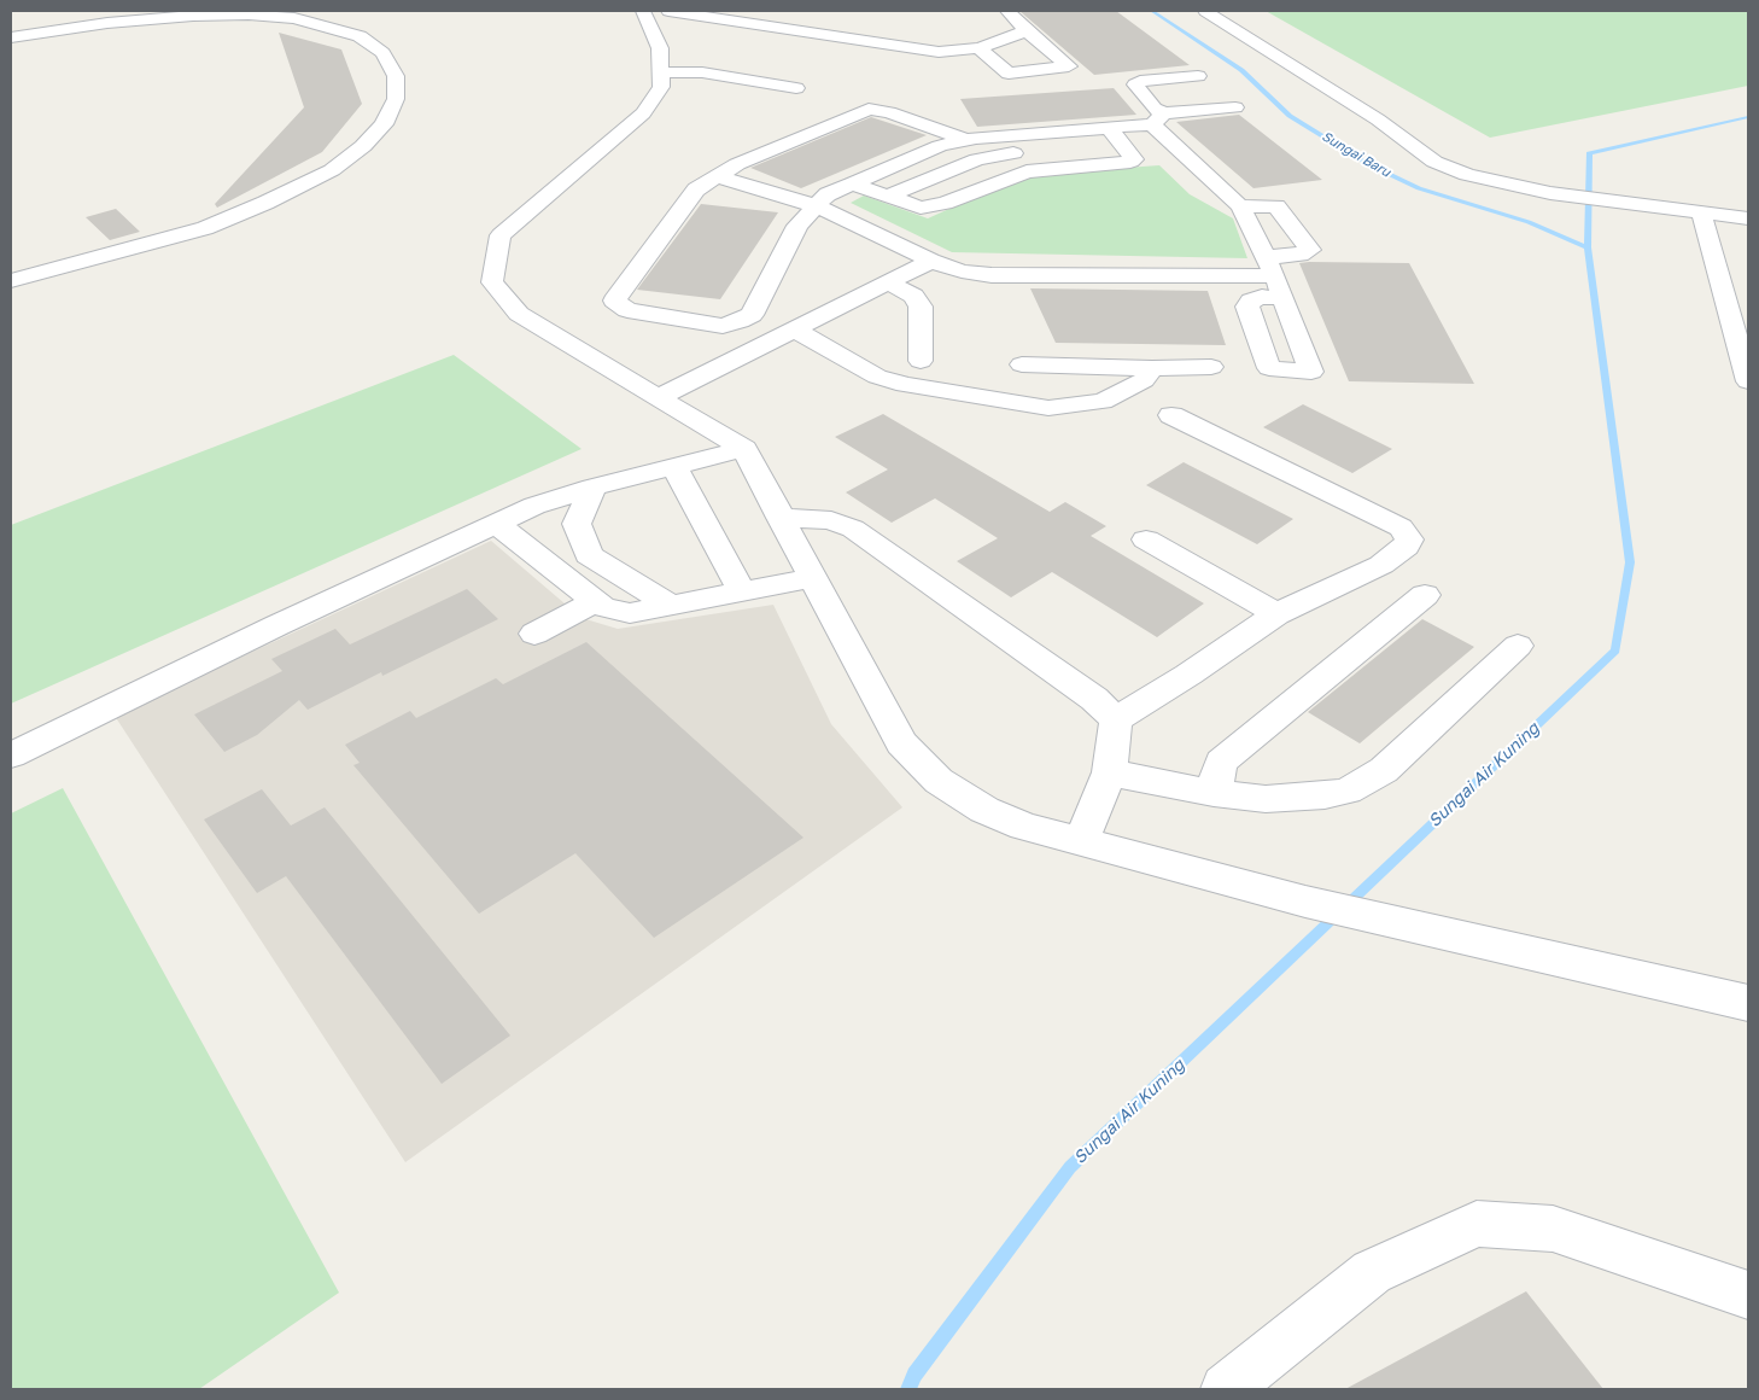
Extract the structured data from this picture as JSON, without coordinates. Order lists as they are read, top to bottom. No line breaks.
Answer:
{"water":["Sungai Baru","Sungai Air Kuning"]}
